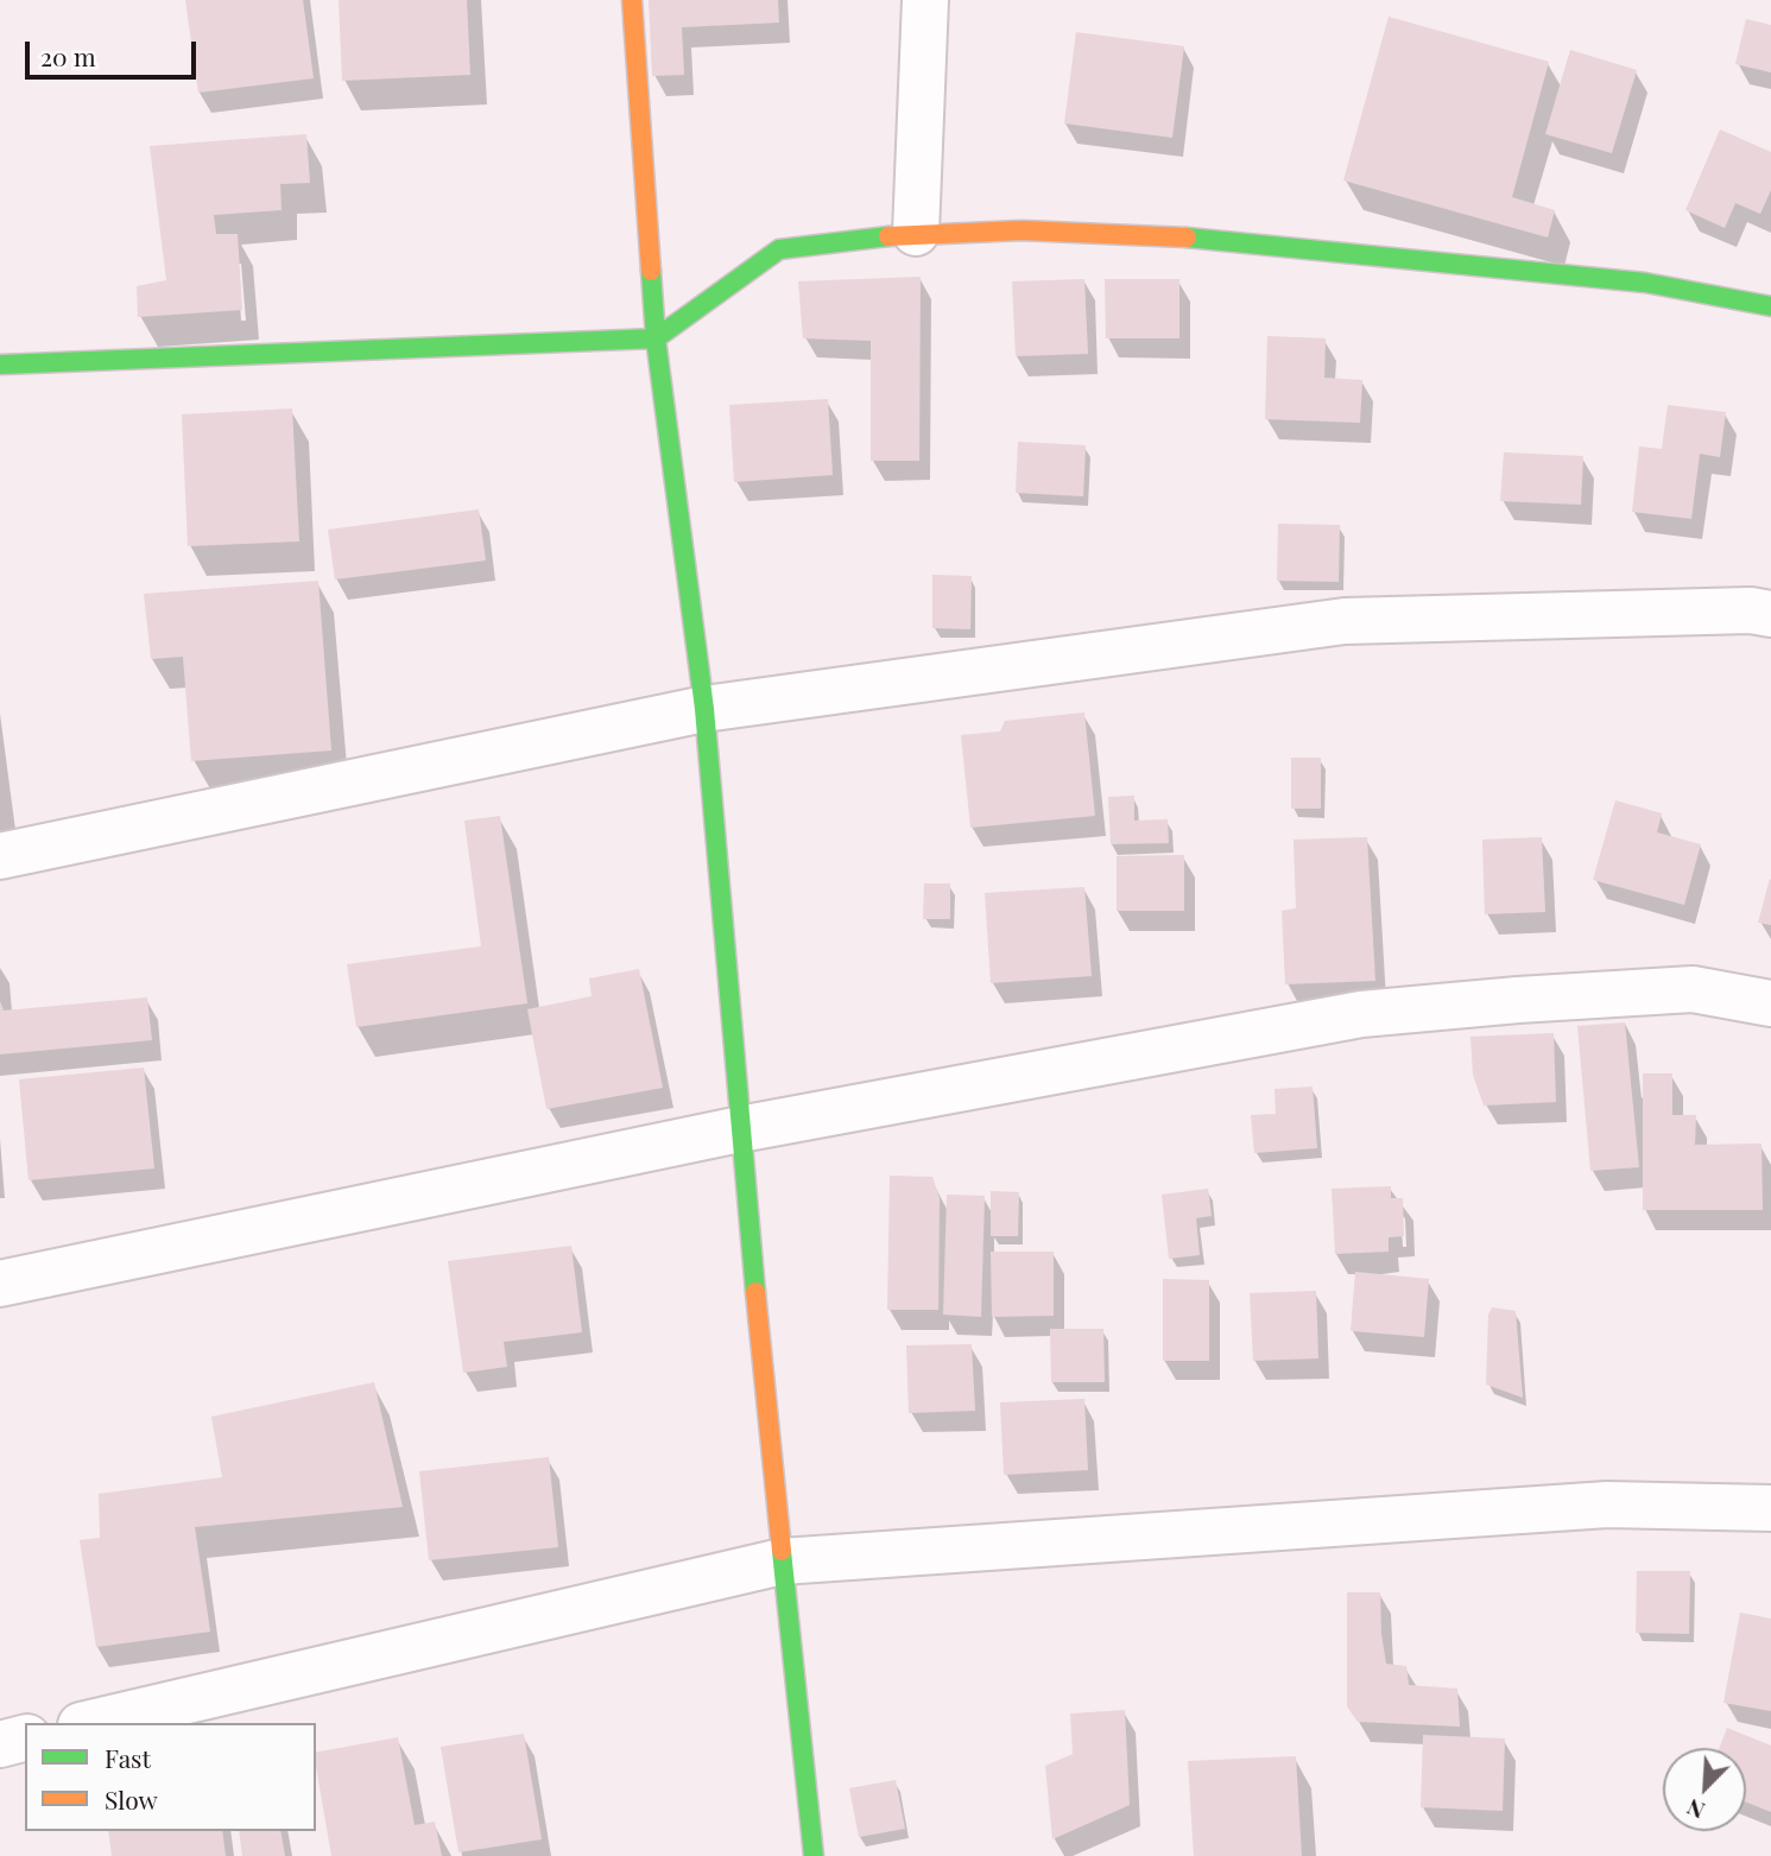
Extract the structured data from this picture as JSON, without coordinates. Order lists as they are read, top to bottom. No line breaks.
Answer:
{"legend":["Fast","Slow"],"scale_bar":"20 m","north":"bottom left"}
